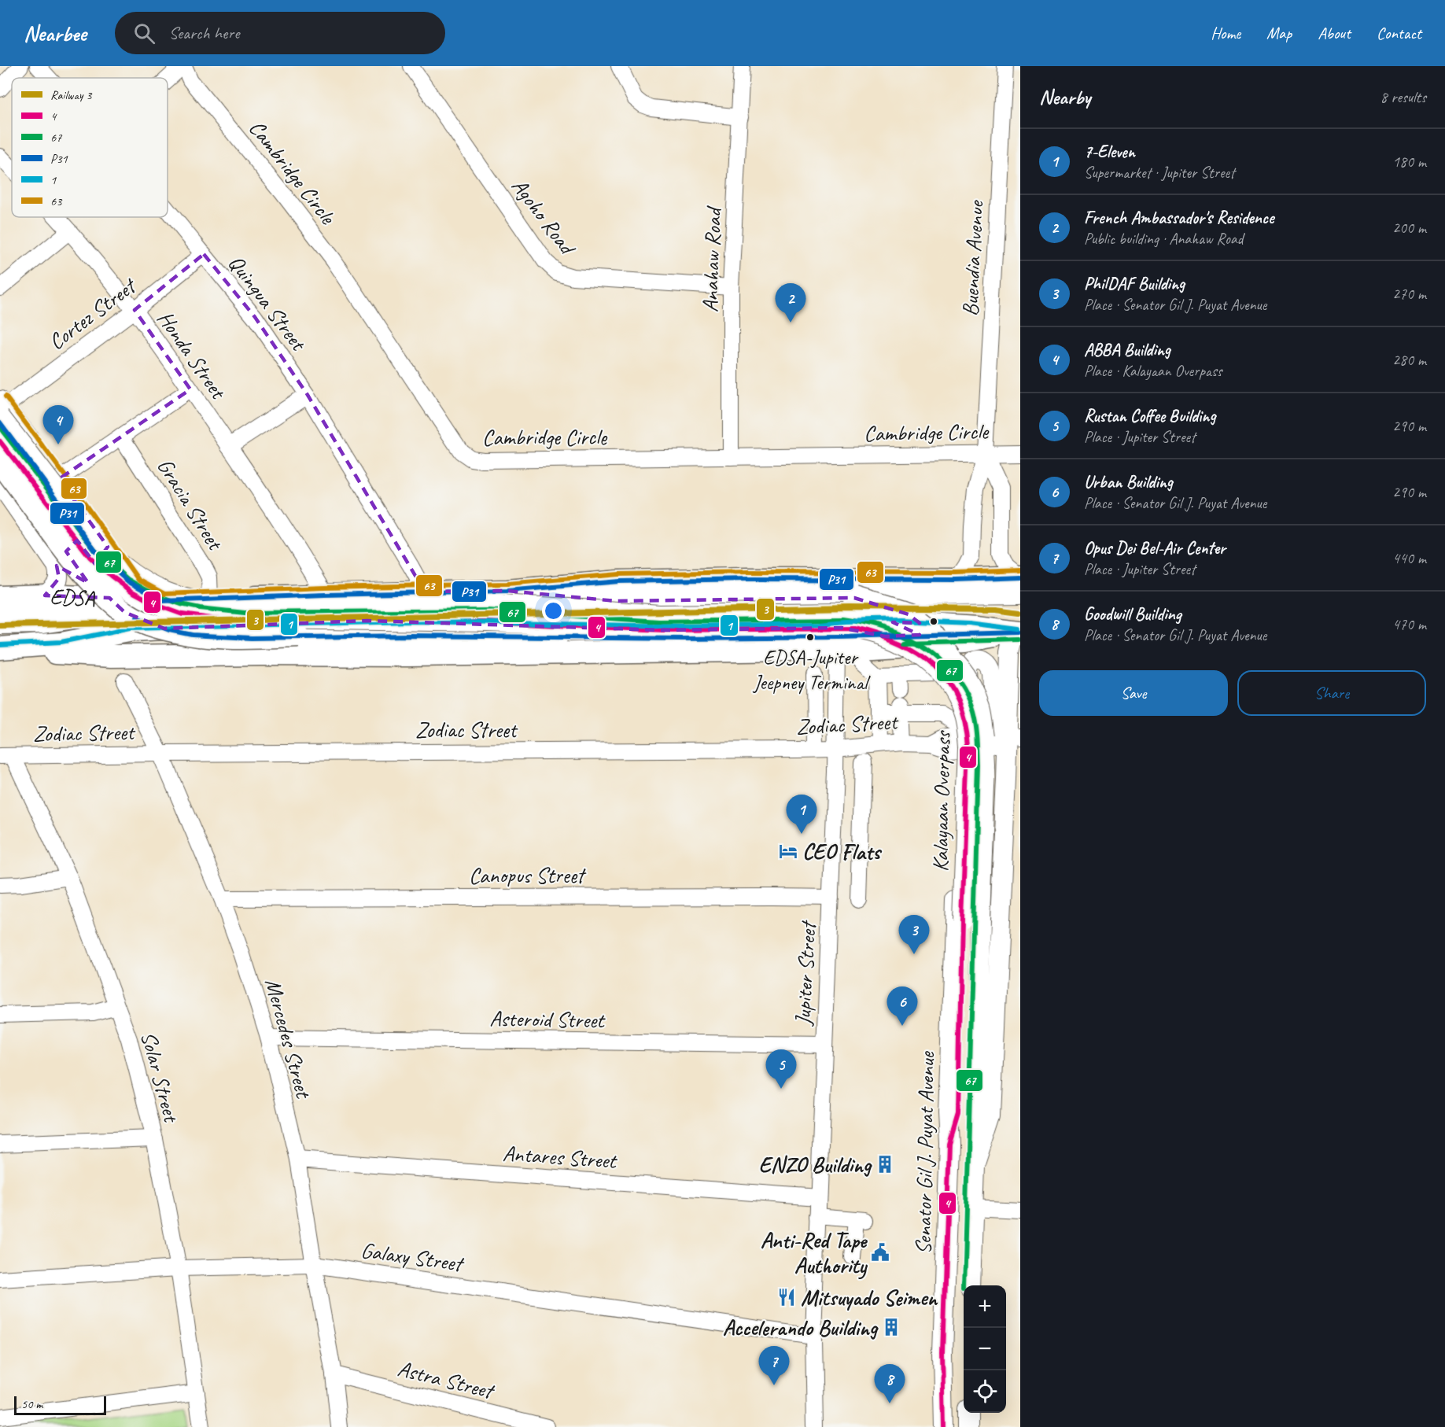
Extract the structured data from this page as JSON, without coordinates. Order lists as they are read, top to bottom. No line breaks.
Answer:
{"streets":{"highway":["EDSA"],"main road":["Kalayaan Overpass","Senator Gil J. Puyat Avenue"],"street":["Cambridge Circle","Agoho Road","Buendia Avenue","Anahaw Road","Quingua Street","Cortez Street","Honda Street","Gracia Street","Zodiac Street","Canopus Street","Jupiter Street","Asteroid Street","Mercedes Street","Solar Street","Antares Street","Galaxy Street","Astra Street"]},"crossings":[["Cambridge Circle","Buendia Avenue"],["Cambridge Circle","Anahaw Road"],["Agoho Road","Anahaw Road"],["Buendia Avenue","EDSA"],["Quingua Street","Cortez Street"],["Quingua Street","EDSA"],["Cortez Street","Honda Street"],["Cortez Street","Kalayaan Overpass"],["Honda Street","EDSA"],["Gracia Street","EDSA"],["Zodiac Street","Jupiter Street"],["Zodiac Street","Mercedes Street"],["Zodiac Street","Solar Street"],["Zodiac Street","Senator Gil J. Puyat Avenue"],["Kalayaan Overpass","Senator Gil J. Puyat Avenue"],["Canopus Street","Jupiter Street"],["Canopus Street","Mercedes Street"],["Jupiter Street","Asteroid Street"],["Jupiter Street","Antares Street"],["Jupiter Street","Galaxy Street"],["Asteroid Street","Mercedes Street"],["Mercedes Street","Antares Street"],["Mercedes Street","Galaxy Street"],["Mercedes Street","Astra Street"],["Solar Street","Galaxy Street"]],"places":{"other":["EDSA-Jupiter Jeepney Terminal"],"hotel":["CEO Flats"],"building":["ENZO Building","Accelerando Building"],"public building":["Anti-Red Tape Authority"],"restaurant":["Mitsuyado Seimen"]},"lines":["transit line 63","transit line P31","transit line 67","transit line 4","rail line 3","transit line 1"],"legend":["Railway 3","4","67","P31","1","63"],"scale_bar":"50 m","page":{"header":"Nearbee","search":"Search here","nav":["Home","Map","About","Contact"],"heading":["Nearby","8 results"],"list":[{"mark":"1","name":"7-Eleven","note":"Supermarket · Jupiter Street","value":"180 m"},{"mark":"2","name":"French Ambassador's Residence","note":"Public building · Anahaw Road","value":"200 m"},{"mark":"3","name":"PhilDAF Building","note":"Place · Senator Gil J. Puyat Avenue","value":"270 m"},{"mark":"4","name":"ABBA Building","note":"Place · Kalayaan Overpass","value":"280 m"},{"mark":"5","name":"Rustan Coffee Building","note":"Place · Jupiter Street","value":"290 m"},{"mark":"6","name":"Urban Building","note":"Place · Senator Gil J. Puyat Avenue","value":"290 m"},{"mark":"7","name":"Opus Dei Bel-Air Center","note":"Place · Jupiter Street","value":"440 m"},{"mark":"8","name":"Goodwill Building","note":"Place · Senator Gil J. Puyat Avenue","value":"470 m"}],"pins":["2","4","1","3","6","5","7","8"],"buttons":["Save","Share"],"map_buttons":["+","−"],"scale":"50 m"}}
